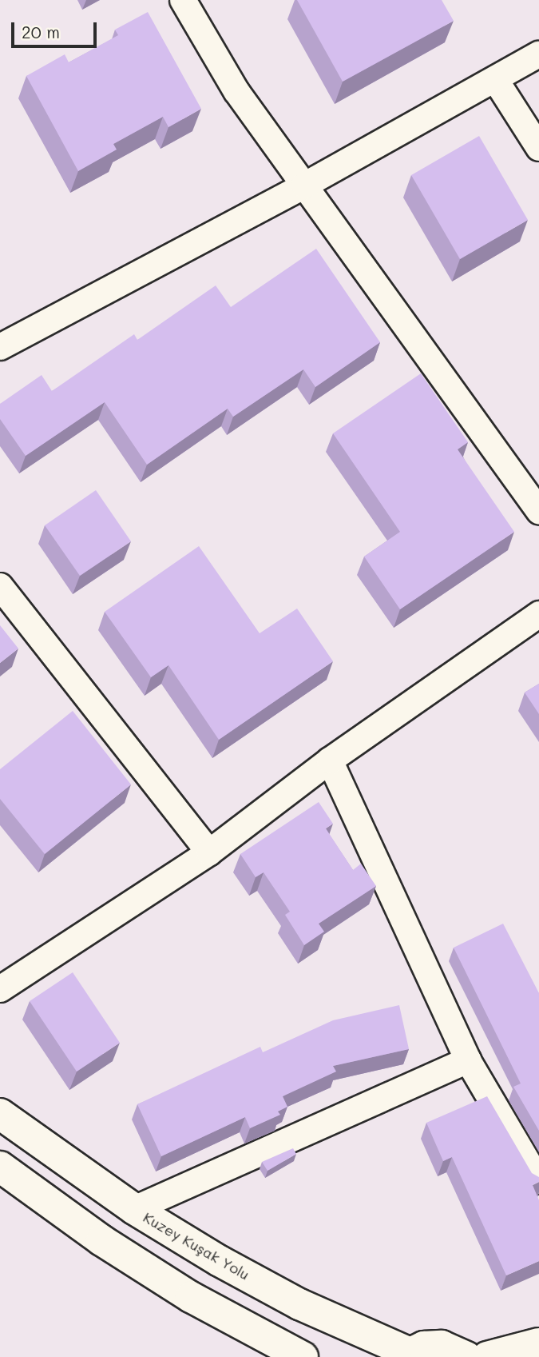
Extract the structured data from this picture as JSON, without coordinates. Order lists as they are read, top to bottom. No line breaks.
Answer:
{"streets":{"main road":["Kuzey Kuşak Yolu"]},"scale_bar":"20 m"}
